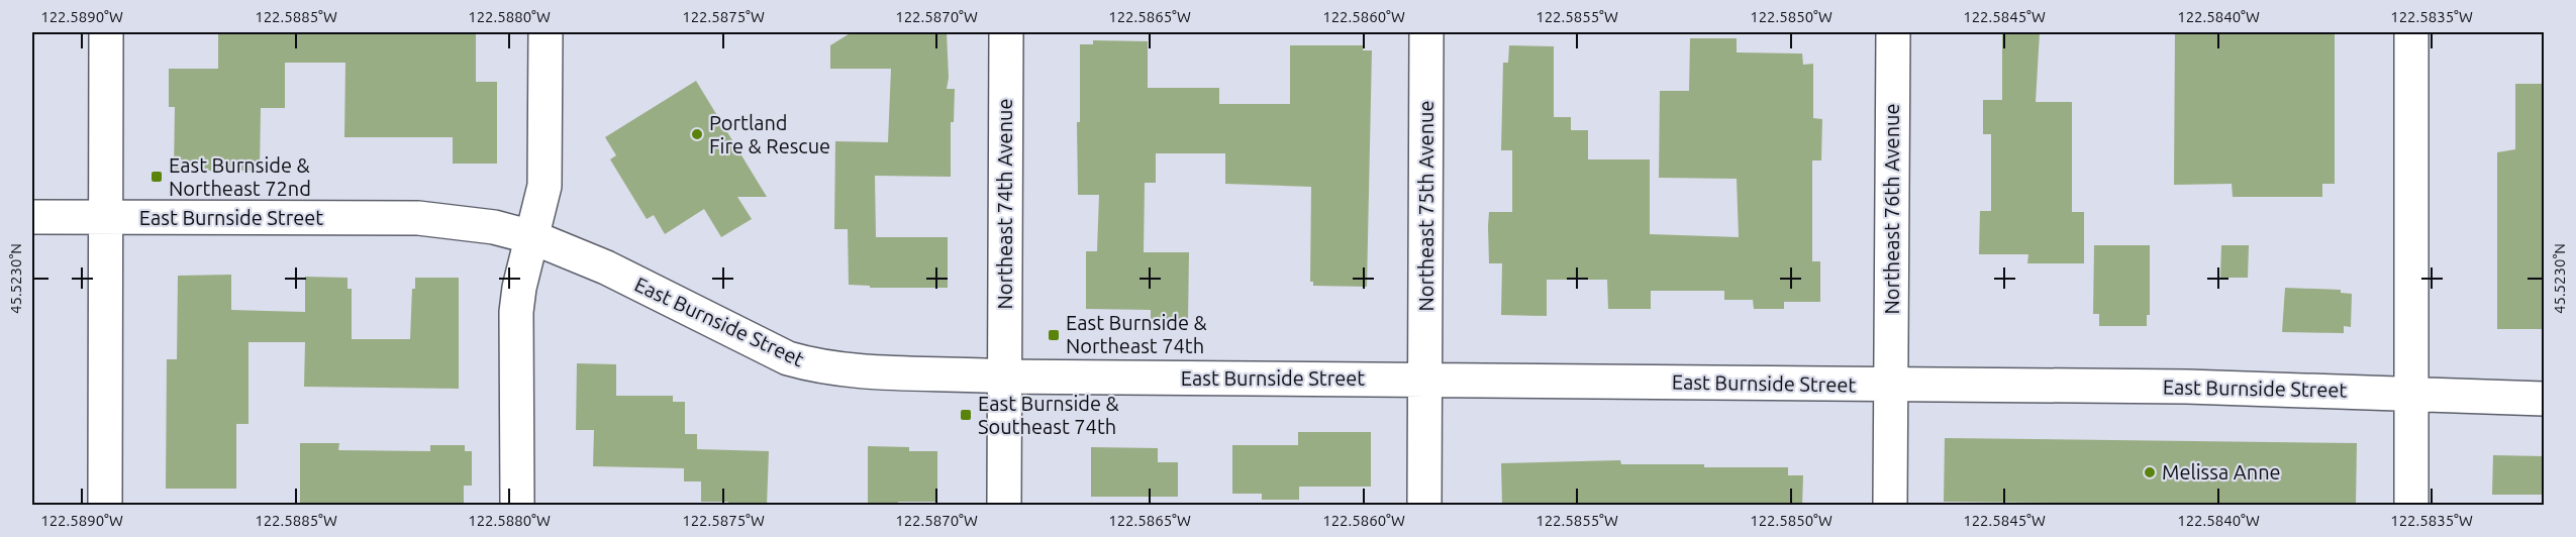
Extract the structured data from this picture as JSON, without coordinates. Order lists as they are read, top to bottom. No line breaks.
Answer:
{"streets":{"street":["Northeast 74th Avenue","Northeast 75th Avenue","Northeast 76th Avenue","East Burnside Street"]},"crossings":[["Northeast 74th Avenue","East Burnside Street"],["Northeast 75th Avenue","East Burnside Street"],["Northeast 76th Avenue","East Burnside Street"]],"places":{"other":["Portland Fire & Rescue","Melissa Anne"],"transit":["East Burnside & Northeast 72nd","East Burnside & Northeast 74th","East Burnside & Southeast 74th"]},"coordinates":["122.5890°W","122.5885°W","122.5880°W","122.5875°W","122.5870°W","122.5865°W","122.5860°W","122.5855°W","122.5850°W","122.5845°W","122.5840°W","122.5835°W","45.5230°N"]}
